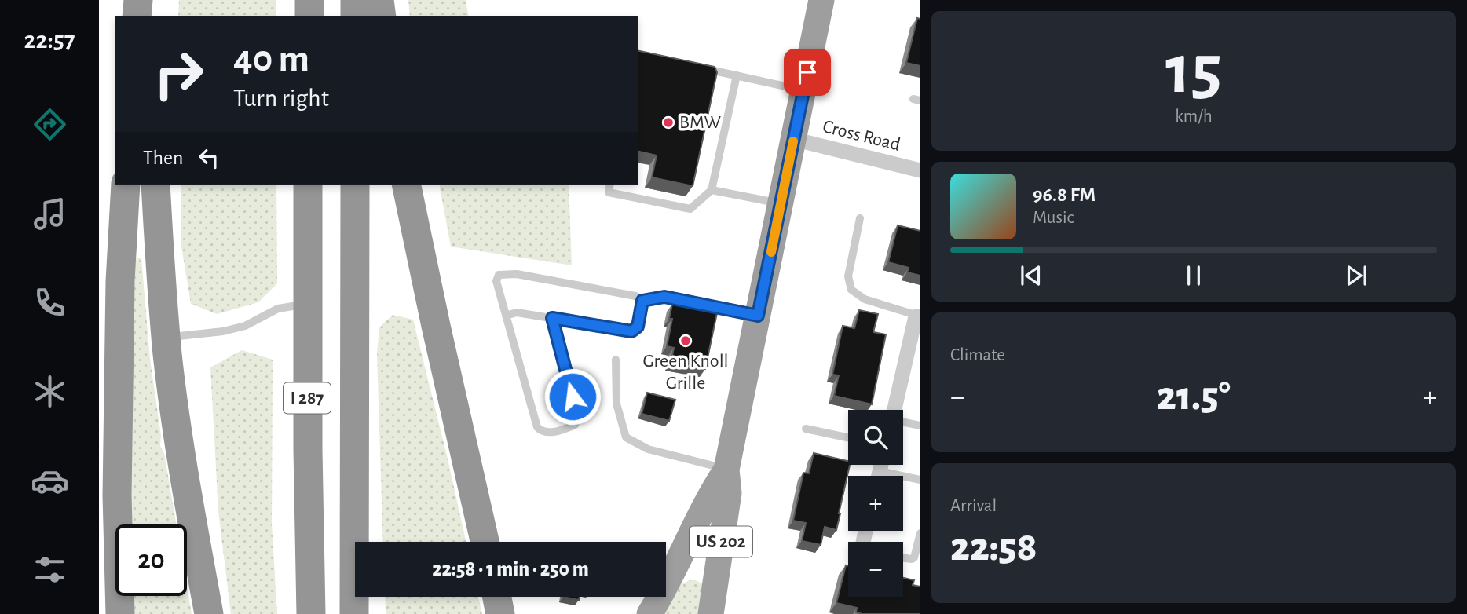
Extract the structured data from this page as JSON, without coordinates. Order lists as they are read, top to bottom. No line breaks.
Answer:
{"streets":{"highway":["I 287","US 202"],"street":["Cross Road"]},"crossings":[["Cross Road","US 202"]],"places":["BMW","Green Knoll Grille"],"page":{"tabs":"22:57","tile":[["15","km/h"],"Climate",["Arrival","22:58"]],"turn":["40 m","Turn right"],"then":"Then","song":["96.8 FM","Music"],"heat":["−","21.5°","+"],"map_buttons":["+","−"],"limit":"20","trip":"22:58 · 1 min · 250 m"}}
